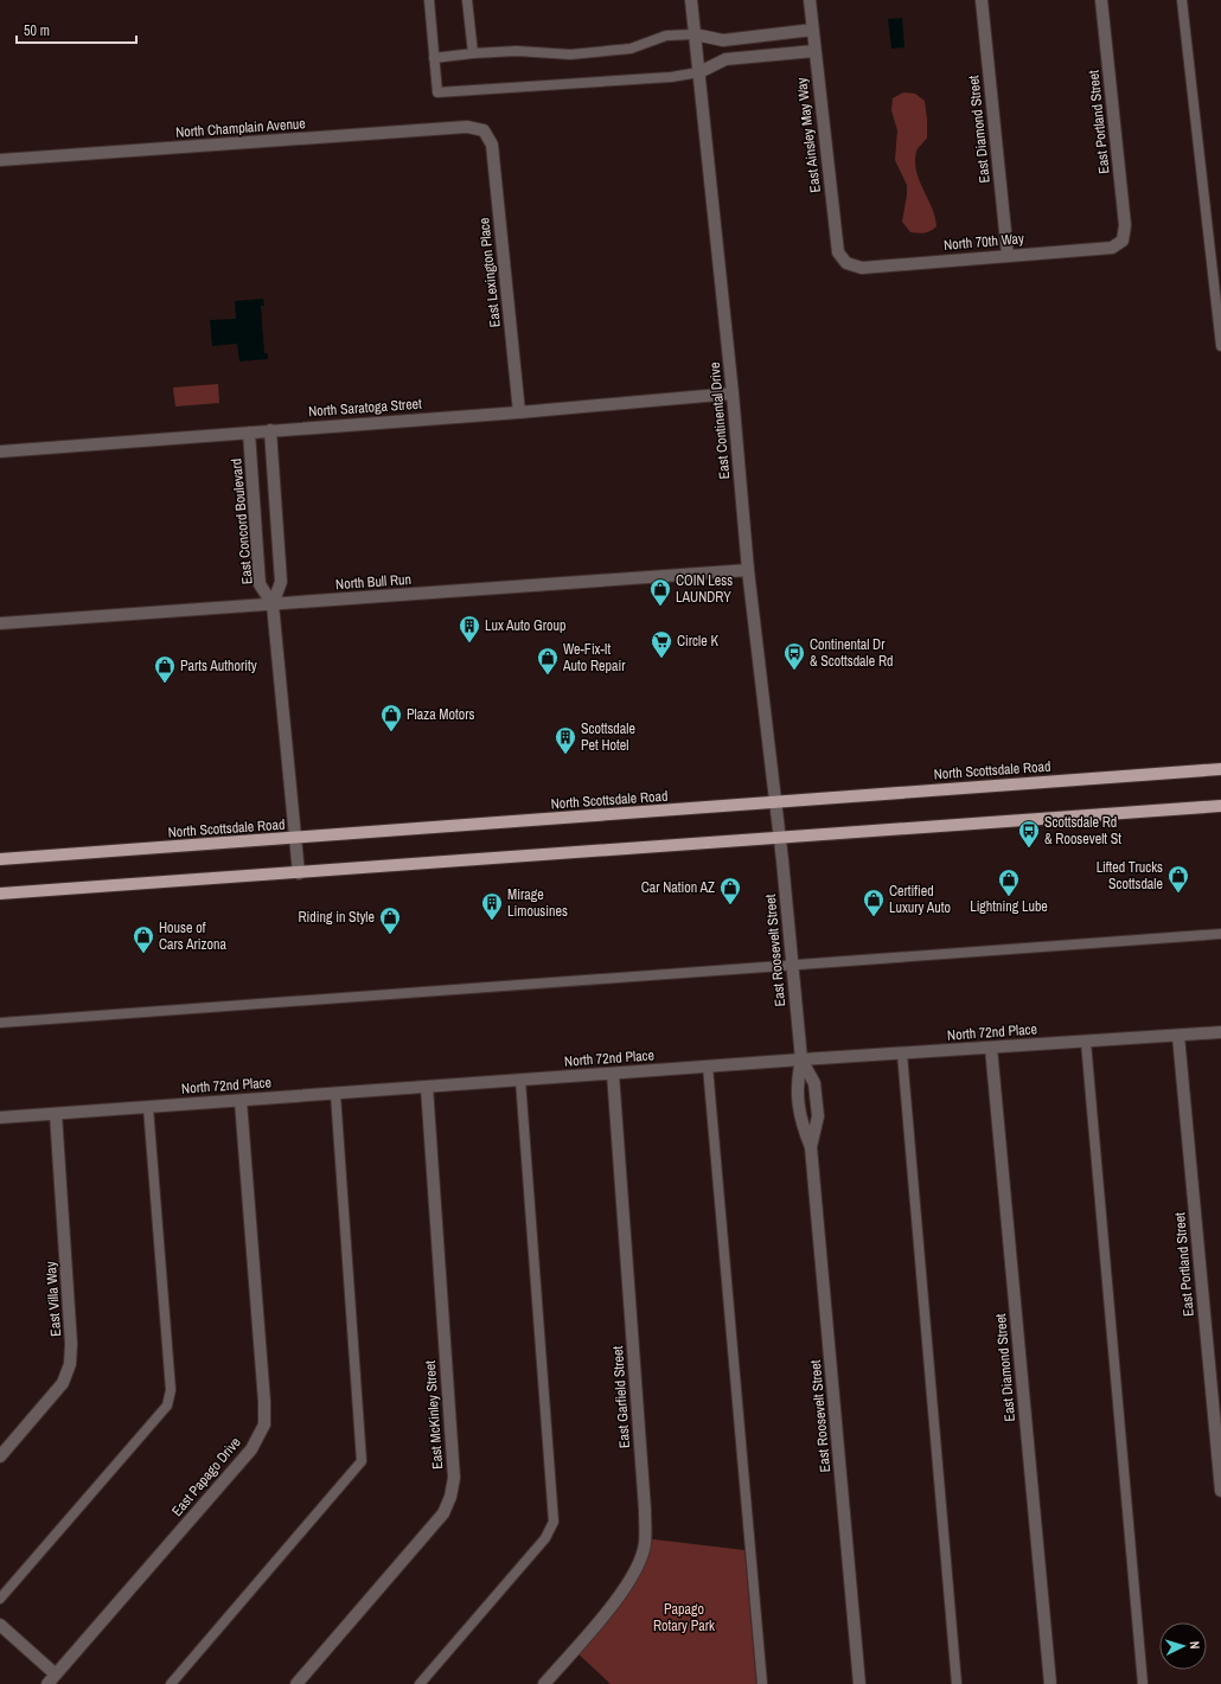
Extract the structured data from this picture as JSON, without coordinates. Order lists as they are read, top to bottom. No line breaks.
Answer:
{"streets":{"main road":["North Scottsdale Road"],"street":["East Portland Street","North Champlain Avenue","East Diamond Street","East Ainsley May Way","North 70th Way","East Lexington Place","North Saratoga Street","East Continental Drive","East Concord Boulevard","North Bull Run","East Roosevelt Street","North 72nd Place","East Villa Way","East Garfield Street","East McKinley Street","East Papago Drive"]},"crossings":[["East Portland Street","North 70th Way"],["East Portland Street","North 72nd Place"],["North Champlain Avenue","East Lexington Place"],["East Diamond Street","North 70th Way"],["East Diamond Street","North 72nd Place"],["East Ainsley May Way","North 70th Way"],["East Lexington Place","North Saratoga Street"],["North Saratoga Street","East Continental Drive"],["North Saratoga Street","East Concord Boulevard"],["East Continental Drive","North Bull Run"],["East Continental Drive","North Scottsdale Road"],["East Continental Drive","East Roosevelt Street"],["East Concord Boulevard","North Bull Run"],["East Concord Boulevard","North Scottsdale Road"],["East Roosevelt Street","North 72nd Place"],["North 72nd Place","East Villa Way"],["North 72nd Place","East Garfield Street"],["North 72nd Place","East McKinley Street"],["North 72nd Place","East Papago Drive"]],"parks":["Papago Rotary Park"],"places":{"shop":["COIN Less LAUNDRY","We-Fix-It Auto Repair","Parts Authority","Plaza Motors","Lifted Trucks Scottsdale","Lightning Lube","Car Nation AZ","Certified Luxury Auto","Riding in Style","House of Cars Arizona"],"building":["Lux Auto Group","Scottsdale Pet Hotel","Mirage Limousines"],"supermarket":["Circle K"],"bus stop":["Continental Dr & Scottsdale Rd","Scottsdale Rd & Roosevelt St"]},"scale_bar":"50 m","north":"right"}
